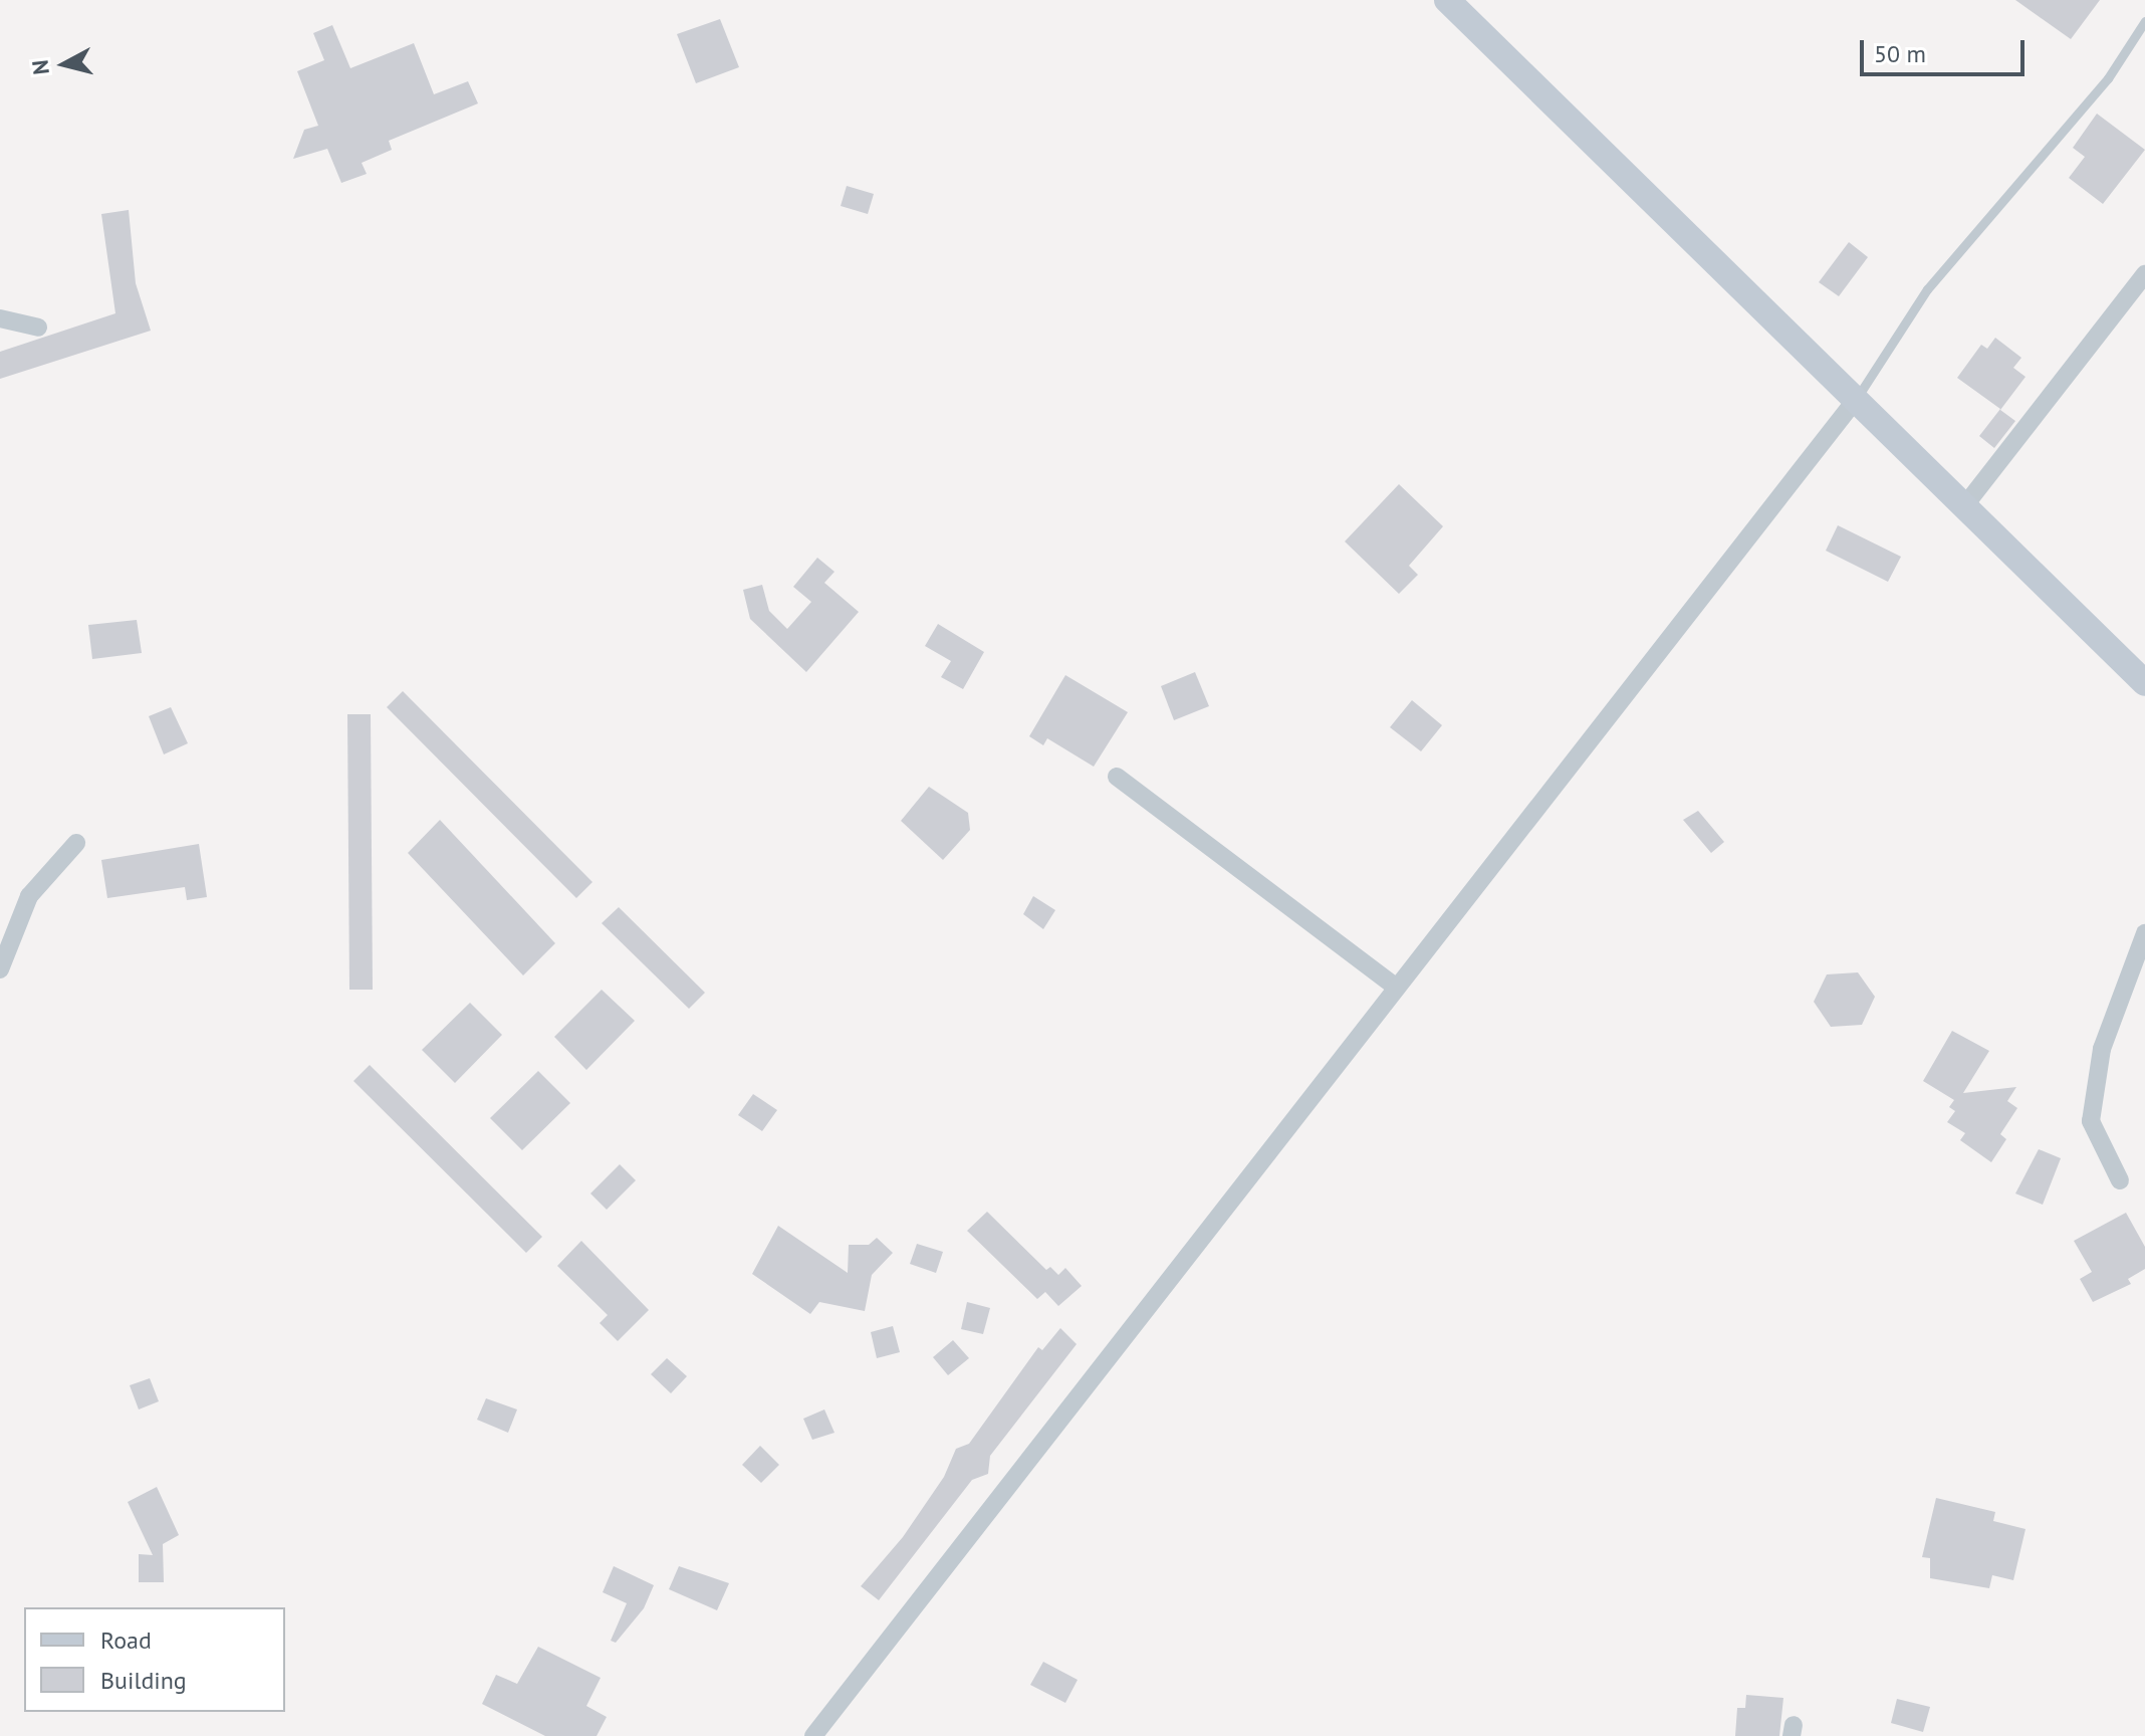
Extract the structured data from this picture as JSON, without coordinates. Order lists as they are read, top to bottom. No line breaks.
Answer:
{"legend":["Road","Building"],"scale_bar":"50 m","north":"left"}
